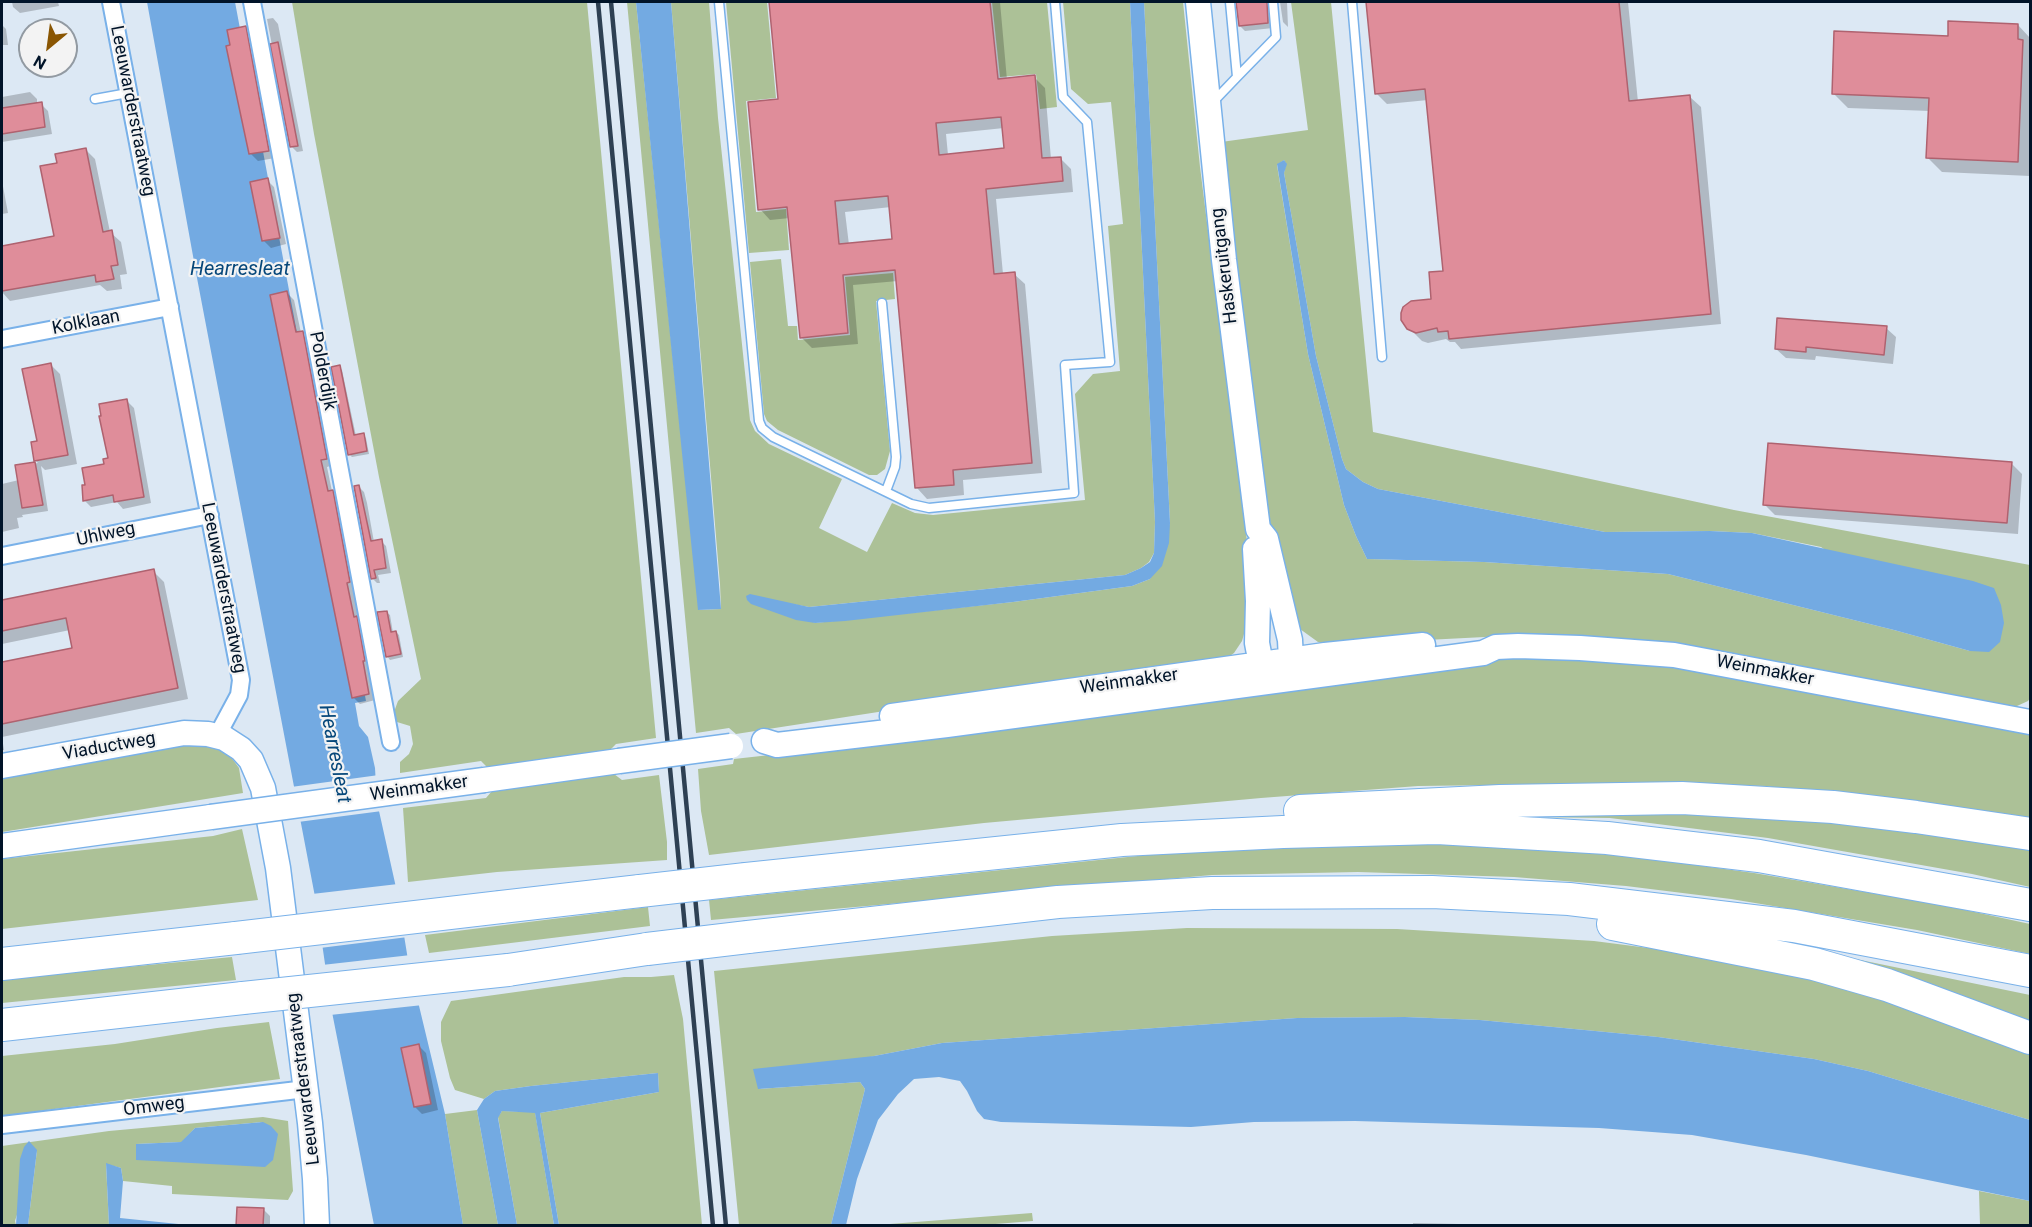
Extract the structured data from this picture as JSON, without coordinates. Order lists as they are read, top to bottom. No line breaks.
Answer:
{"streets":{"main road":["Leeuwarderstraatweg","Haskeruitgang","Weinmakker","Viaductweg"],"street":["Kolklaan","Polderdijk","Uhlweg","Omweg"]},"crossings":[["Leeuwarderstraatweg","Kolklaan"],["Leeuwarderstraatweg","Uhlweg"],["Leeuwarderstraatweg","Viaductweg"],["Leeuwarderstraatweg","Omweg"],["Haskeruitgang","Weinmakker"]],"water":["Hearresleat"],"north":"bottom left"}
